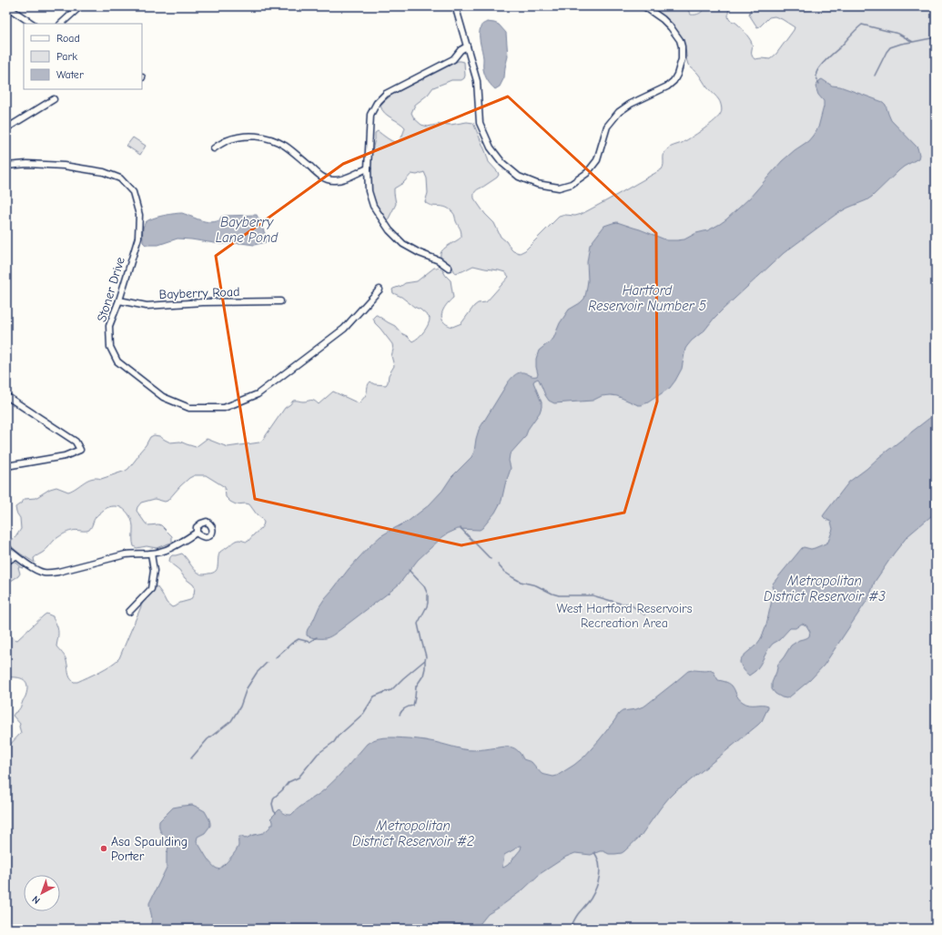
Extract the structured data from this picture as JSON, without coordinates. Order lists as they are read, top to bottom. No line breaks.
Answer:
{"streets":{"street":["Stoner Drive","Bayberry Road"]},"crossings":[["Stoner Drive","Bayberry Road"]],"water":["Bayberry Lane Pond","Hartford Reservoir Number 5","Metropolitan District Reservoir #3","Metropolitan District Reservoir #2"],"parks":["West Hartford Reservoirs Recreation Area"],"places":["Asa Spaulding Porter"],"legend":["Road","Park","Water"],"north":"bottom left"}
